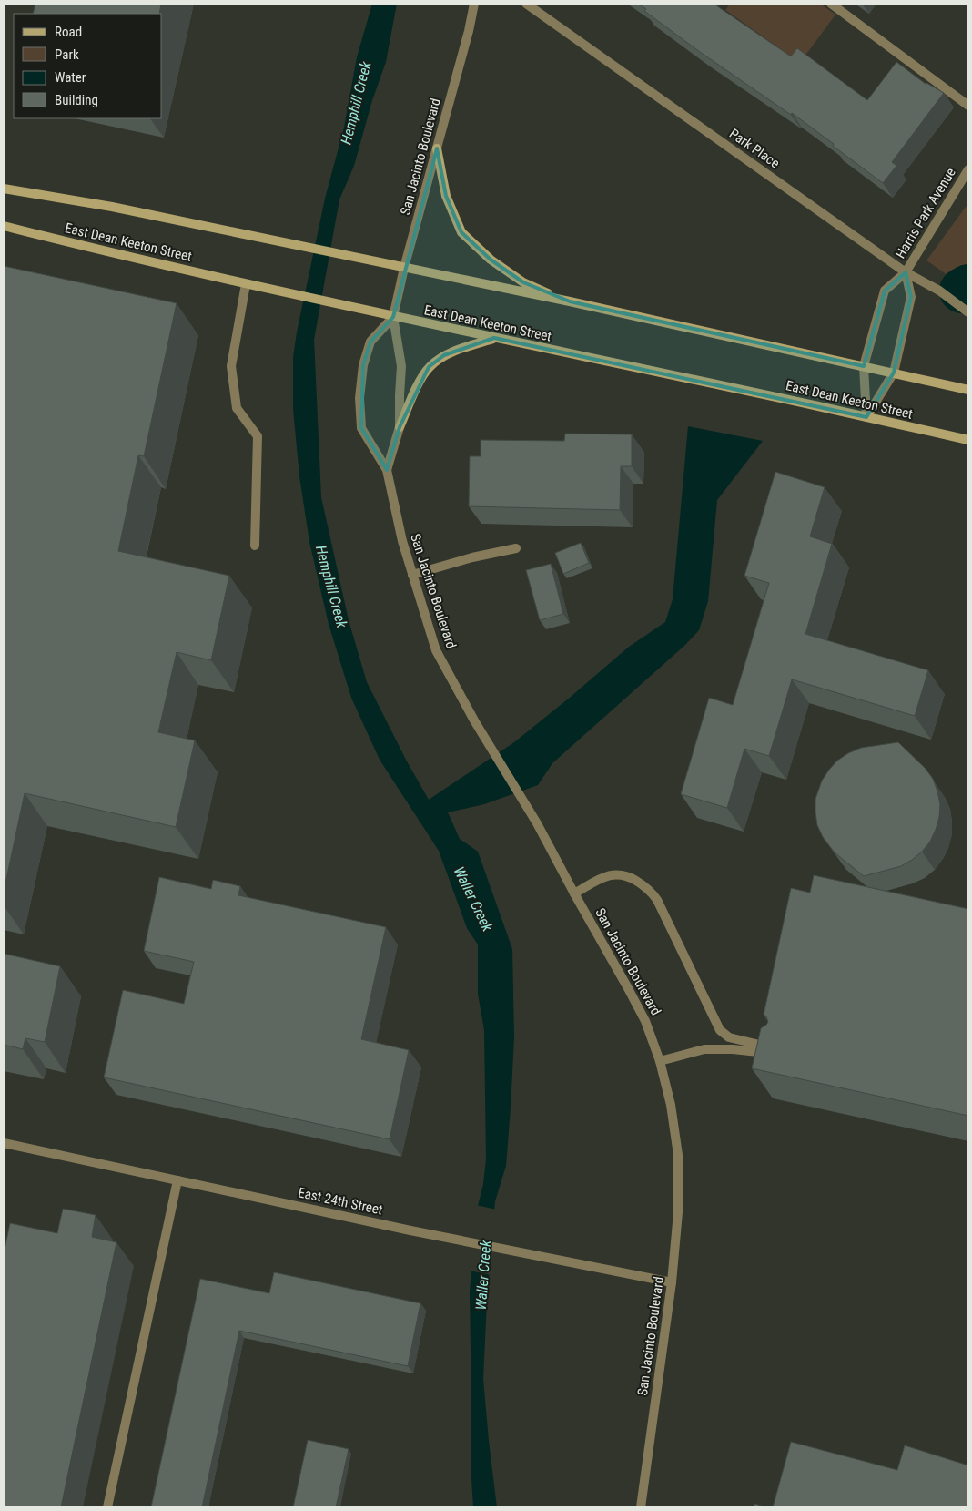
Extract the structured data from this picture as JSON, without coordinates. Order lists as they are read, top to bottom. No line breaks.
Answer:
{"streets":{"main road":["East Dean Keeton Street"],"street":["Park Place","San Jacinto Boulevard","Harris Park Avenue","East 24th Street"]},"crossings":[["Park Place","Harris Park Avenue"],["San Jacinto Boulevard","East Dean Keeton Street"],["San Jacinto Boulevard","East 24th Street"],["Harris Park Avenue","East Dean Keeton Street"]],"water":["Hemphill Creek","Waller Creek"],"legend":["Road","Park","Water","Building"]}
